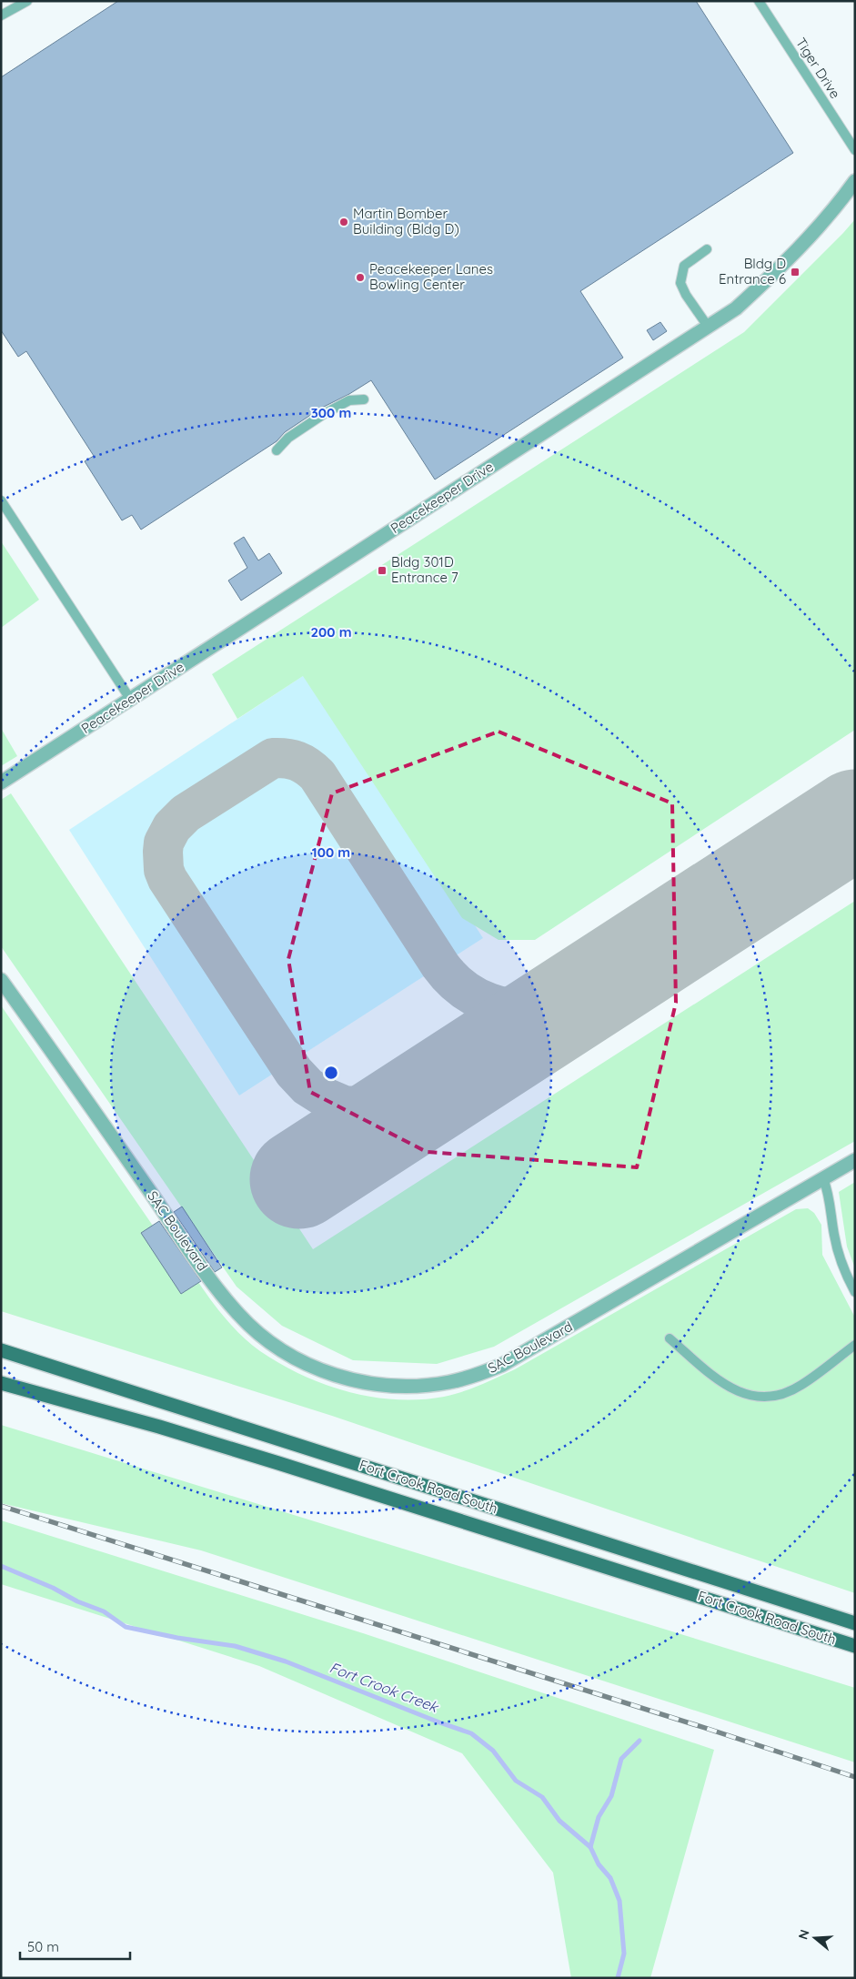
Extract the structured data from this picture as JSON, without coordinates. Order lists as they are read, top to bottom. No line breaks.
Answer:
{"streets":{"main road":["Fort Crook Road South"],"street":["Peacekeeper Drive","SAC Boulevard"],"lane":["Tiger Drive"]},"water":["Fort Crook Creek"],"places":{"other":["Martin Bomber Building (Bldg D)","Peacekeeper Lanes Bowling Center"],"transit":["Bldg D Entrance 6","Bldg 301D Entrance 7"]},"scale_bar":"50 m","north":"left","rings":["300 m","200 m","100 m"]}
